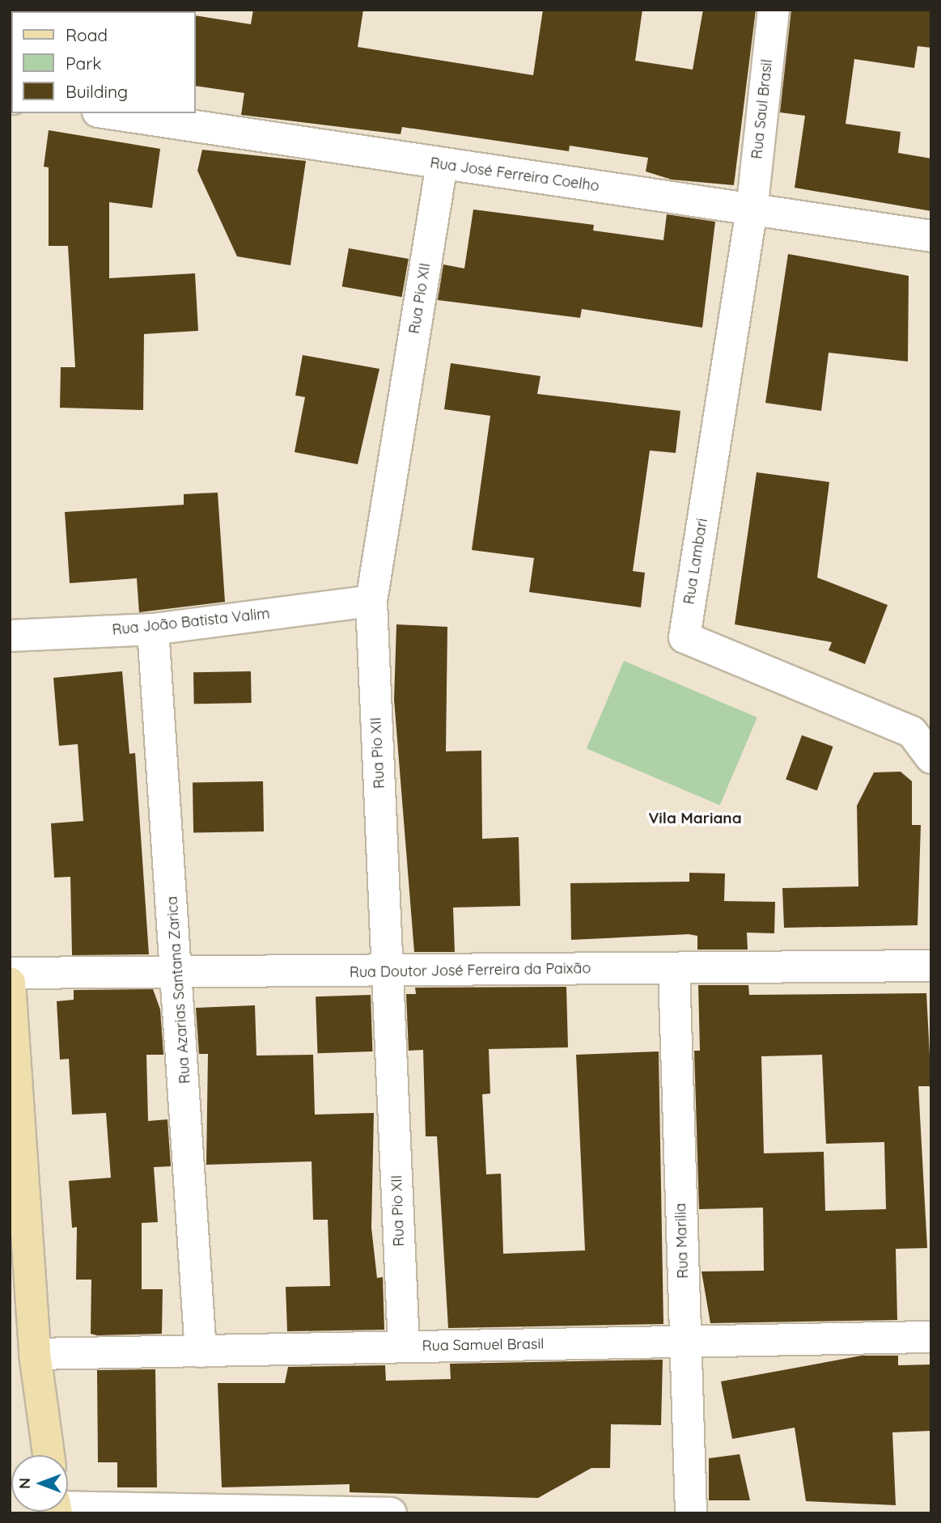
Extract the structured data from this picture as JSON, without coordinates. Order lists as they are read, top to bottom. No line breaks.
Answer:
{"streets":{"street":["Rua Saul Brasil","Rua José Ferreira Coelho","Rua Pio XII","Rua Lambari","Rua João Batista Valim","Rua Doutor José Ferreira da Paixão","Rua Azarias Santana Zarica","Rua Marilia","Rua Samuel Brasil"]},"crossings":[["Rua Saul Brasil","Rua José Ferreira Coelho"],["Rua Saul Brasil","Rua Lambari"],["Rua José Ferreira Coelho","Rua Pio XII"],["Rua José Ferreira Coelho","Rua Lambari"],["Rua Pio XII","Rua João Batista Valim"],["Rua Pio XII","Rua Doutor José Ferreira da Paixão"],["Rua Pio XII","Rua Samuel Brasil"],["Rua João Batista Valim","Rua Azarias Santana Zarica"],["Rua Doutor José Ferreira da Paixão","Rua Azarias Santana Zarica"],["Rua Doutor José Ferreira da Paixão","Rua Marilia"],["Rua Azarias Santana Zarica","Rua Samuel Brasil"],["Rua Marilia","Rua Samuel Brasil"]],"districts":["Vila Mariana"],"legend":["Road","Park","Building"],"north":"left"}
